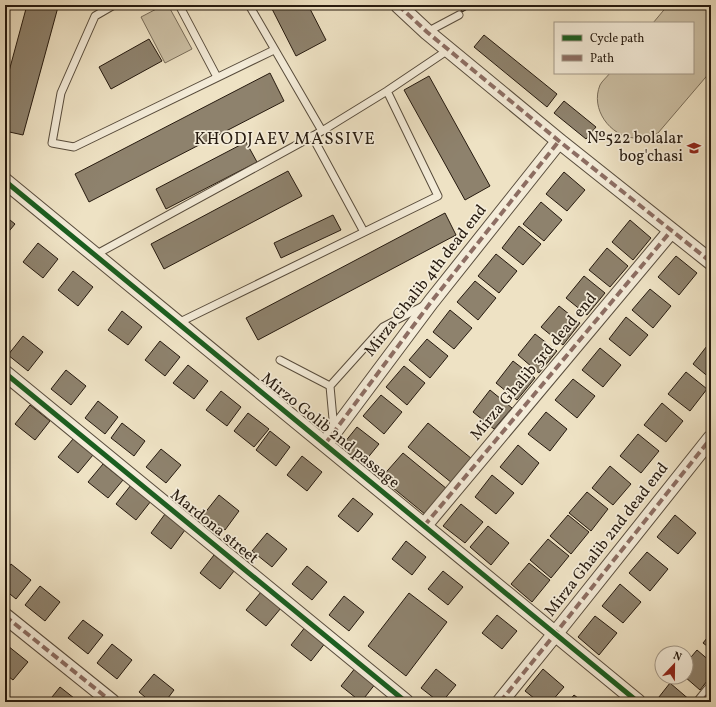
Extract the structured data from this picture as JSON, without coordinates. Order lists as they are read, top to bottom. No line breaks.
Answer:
{"streets":{"street":["Mirza Ghalib 4th dead end","Mirza Ghalib 3rd dead end","Mirzo Golib 2nd passage","Mardona street","Mirza Ghalib 2nd dead end"]},"crossings":[["Mirza Ghalib 4th dead end","Mirzo Golib 2nd passage"],["Mirza Ghalib 3rd dead end","Mirzo Golib 2nd passage"],["Mirzo Golib 2nd passage","Mirza Ghalib 2nd dead end"]],"districts":["KHODJAEV MASSIVE"],"places":{"school or university":["№522 bolalar bog'chasi"]},"legend":["Cycle path","Path"],"north":"top"}
